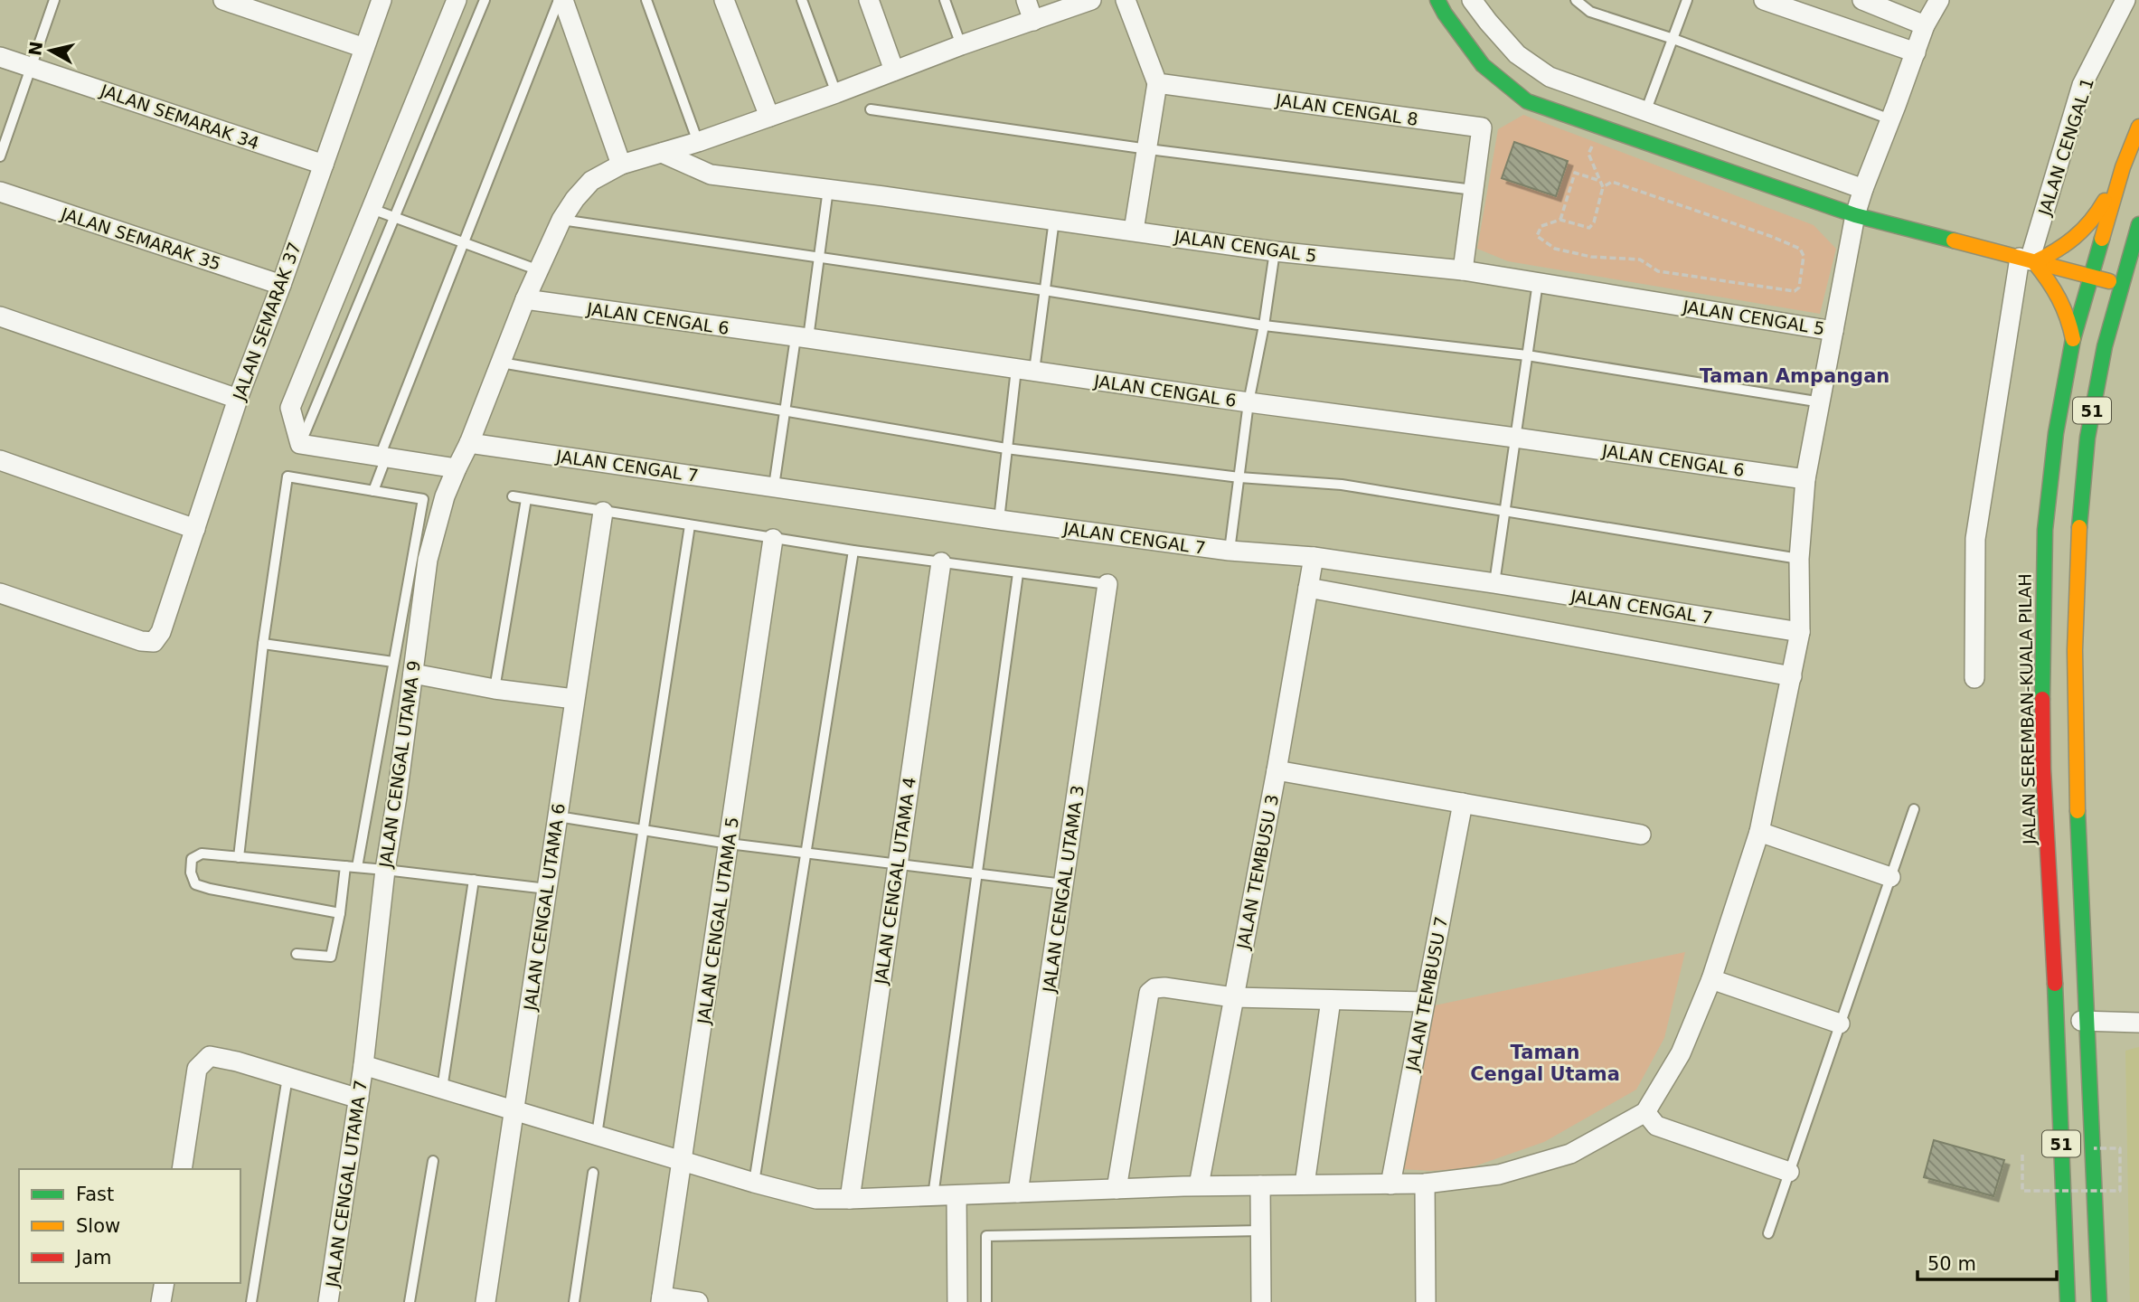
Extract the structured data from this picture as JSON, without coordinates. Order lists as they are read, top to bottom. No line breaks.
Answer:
{"streets":{"main road":["51","JALAN SEREMBAN-KUALA PILAH"],"street":["JALAN CENGAL 8","JALAN SEMARAK 34","JALAN CENGAL 1","JALAN SEMARAK 35","JALAN CENGAL 5","JALAN CENGAL 6","JALAN SEMARAK 37","JALAN CENGAL 7","JALAN CENGAL UTAMA 9","JALAN TEMBUSU 3","JALAN CENGAL UTAMA 4","JALAN CENGAL UTAMA 3","JALAN CENGAL UTAMA 6","JALAN CENGAL UTAMA 5","JALAN TEMBUSU 7","JALAN CENGAL UTAMA 7"]},"crossings":[["JALAN CENGAL 8","JALAN CENGAL 5"],["JALAN SEMARAK 34","JALAN SEMARAK 37"],["JALAN SEMARAK 35","JALAN SEMARAK 37"],["JALAN CENGAL 5","JALAN CENGAL UTAMA 9"],["JALAN CENGAL 6","JALAN CENGAL UTAMA 9"],["JALAN CENGAL 7","JALAN CENGAL UTAMA 9"],["JALAN CENGAL 7","JALAN TEMBUSU 3"],["JALAN CENGAL UTAMA 9","JALAN CENGAL UTAMA 7"]],"districts":["Taman Ampangan","Taman Cengal Utama"],"legend":["Fast","Slow","Jam"],"scale_bar":"50 m","north":"left"}
